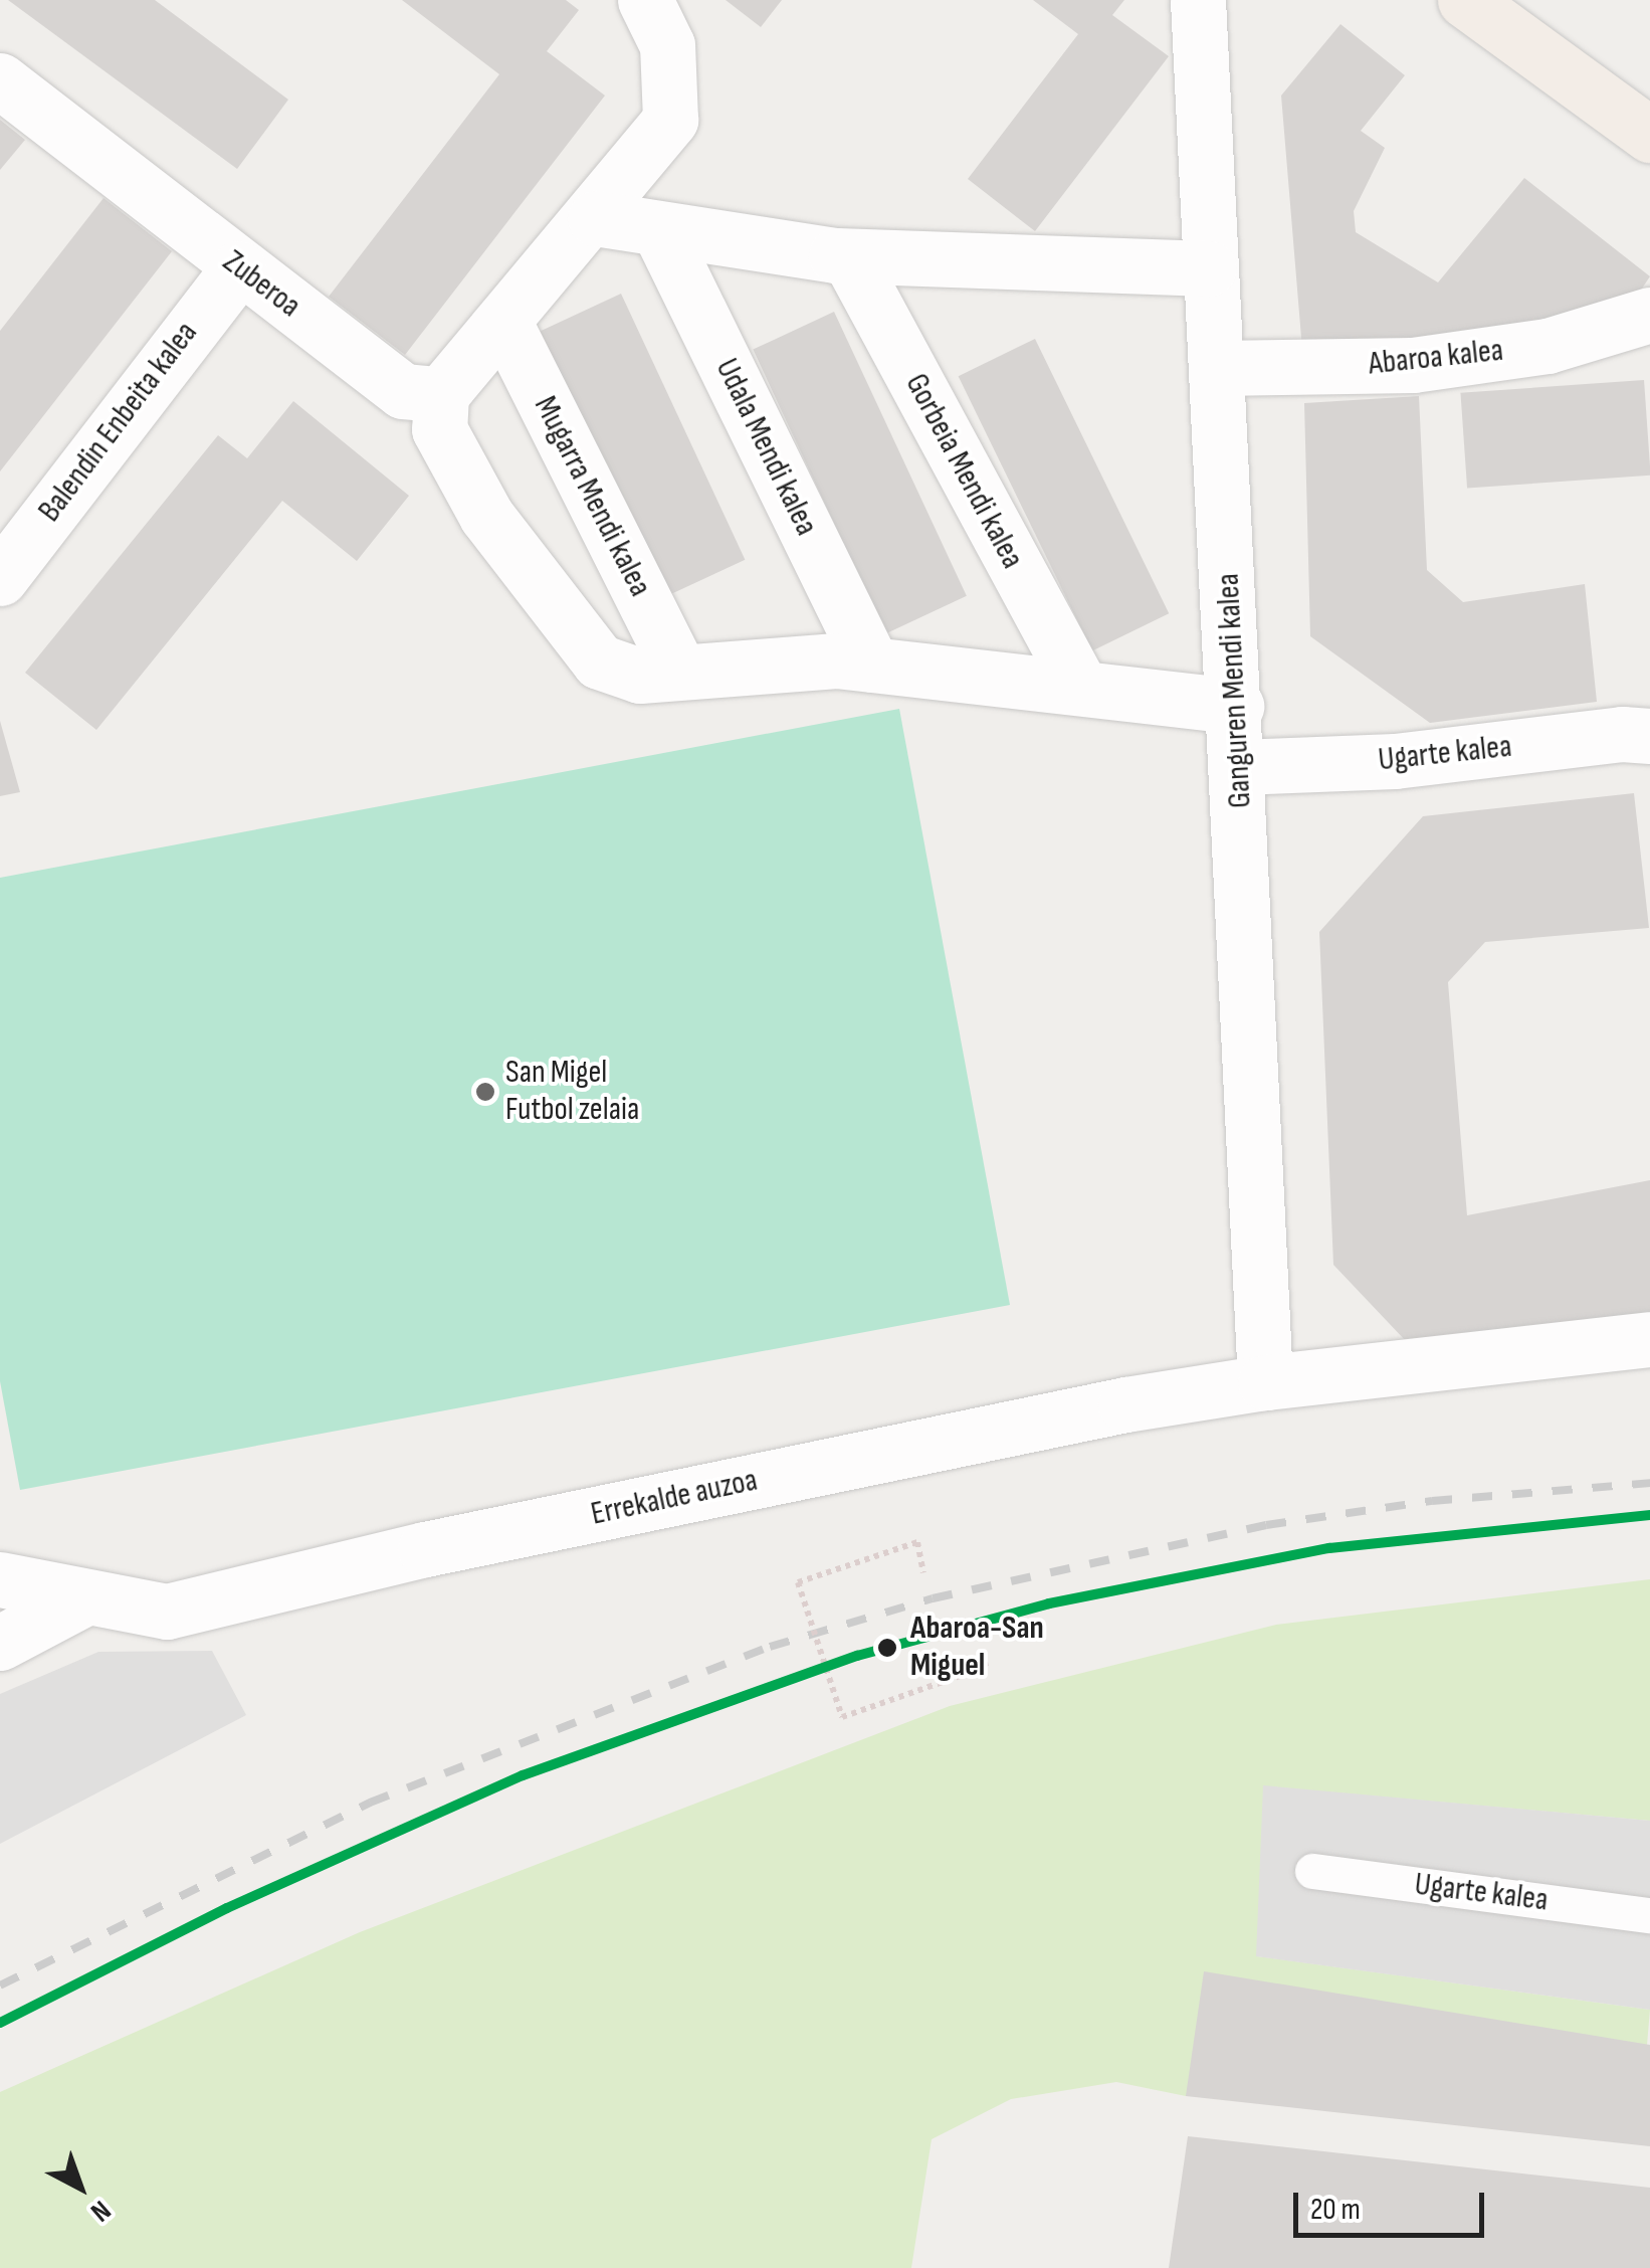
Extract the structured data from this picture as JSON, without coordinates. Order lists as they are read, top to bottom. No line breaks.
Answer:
{"streets":{"street":["Zuberoa","Abaroa kalea","Balendin Enbeita kalea","Udala Mendi kalea","Gorbeia Mendi kalea","Mugarra Mendi kalea","Ganguren Mendi kalea","Ugarte kalea","Errekalde auzoa"]},"crossings":[["Zuberoa","Balendin Enbeita kalea"],["Abaroa kalea","Ganguren Mendi kalea"],["Ganguren Mendi kalea","Ugarte kalea"],["Ganguren Mendi kalea","Errekalde auzoa"]],"places":["San Migel Futbol zelaia","Abaroa-San Miguel"],"scale_bar":"20 m","north":"bottom right"}
